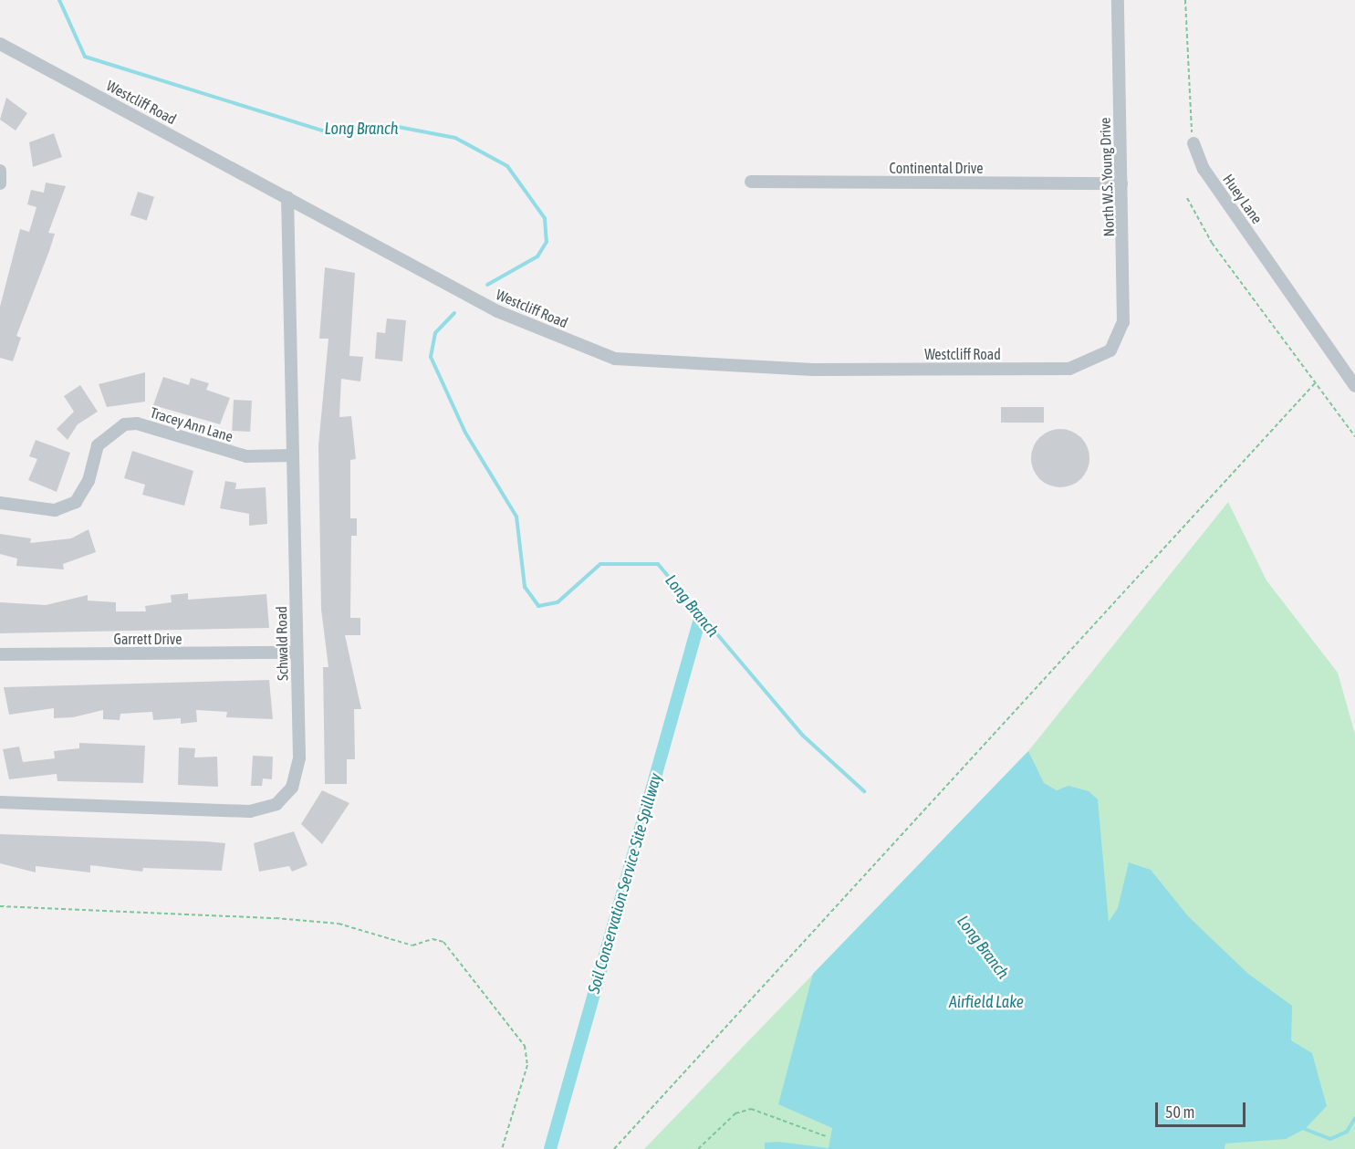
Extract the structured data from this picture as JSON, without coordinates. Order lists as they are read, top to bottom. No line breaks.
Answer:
{"streets":{"street":["Westcliff Road","Continental Drive","North W.S. Young Drive","Huey Lane","Tracey Ann Lane","Garrett Drive","Schwald Road"]},"crossings":[["Westcliff Road","North W.S. Young Drive"],["Westcliff Road","Schwald Road"],["Continental Drive","North W.S. Young Drive"],["Tracey Ann Lane","Schwald Road"],["Garrett Drive","Schwald Road"]],"water":["Long Branch","Soil Conservation Service Site Spillway","Airfield Lake"],"scale_bar":"50 m"}
